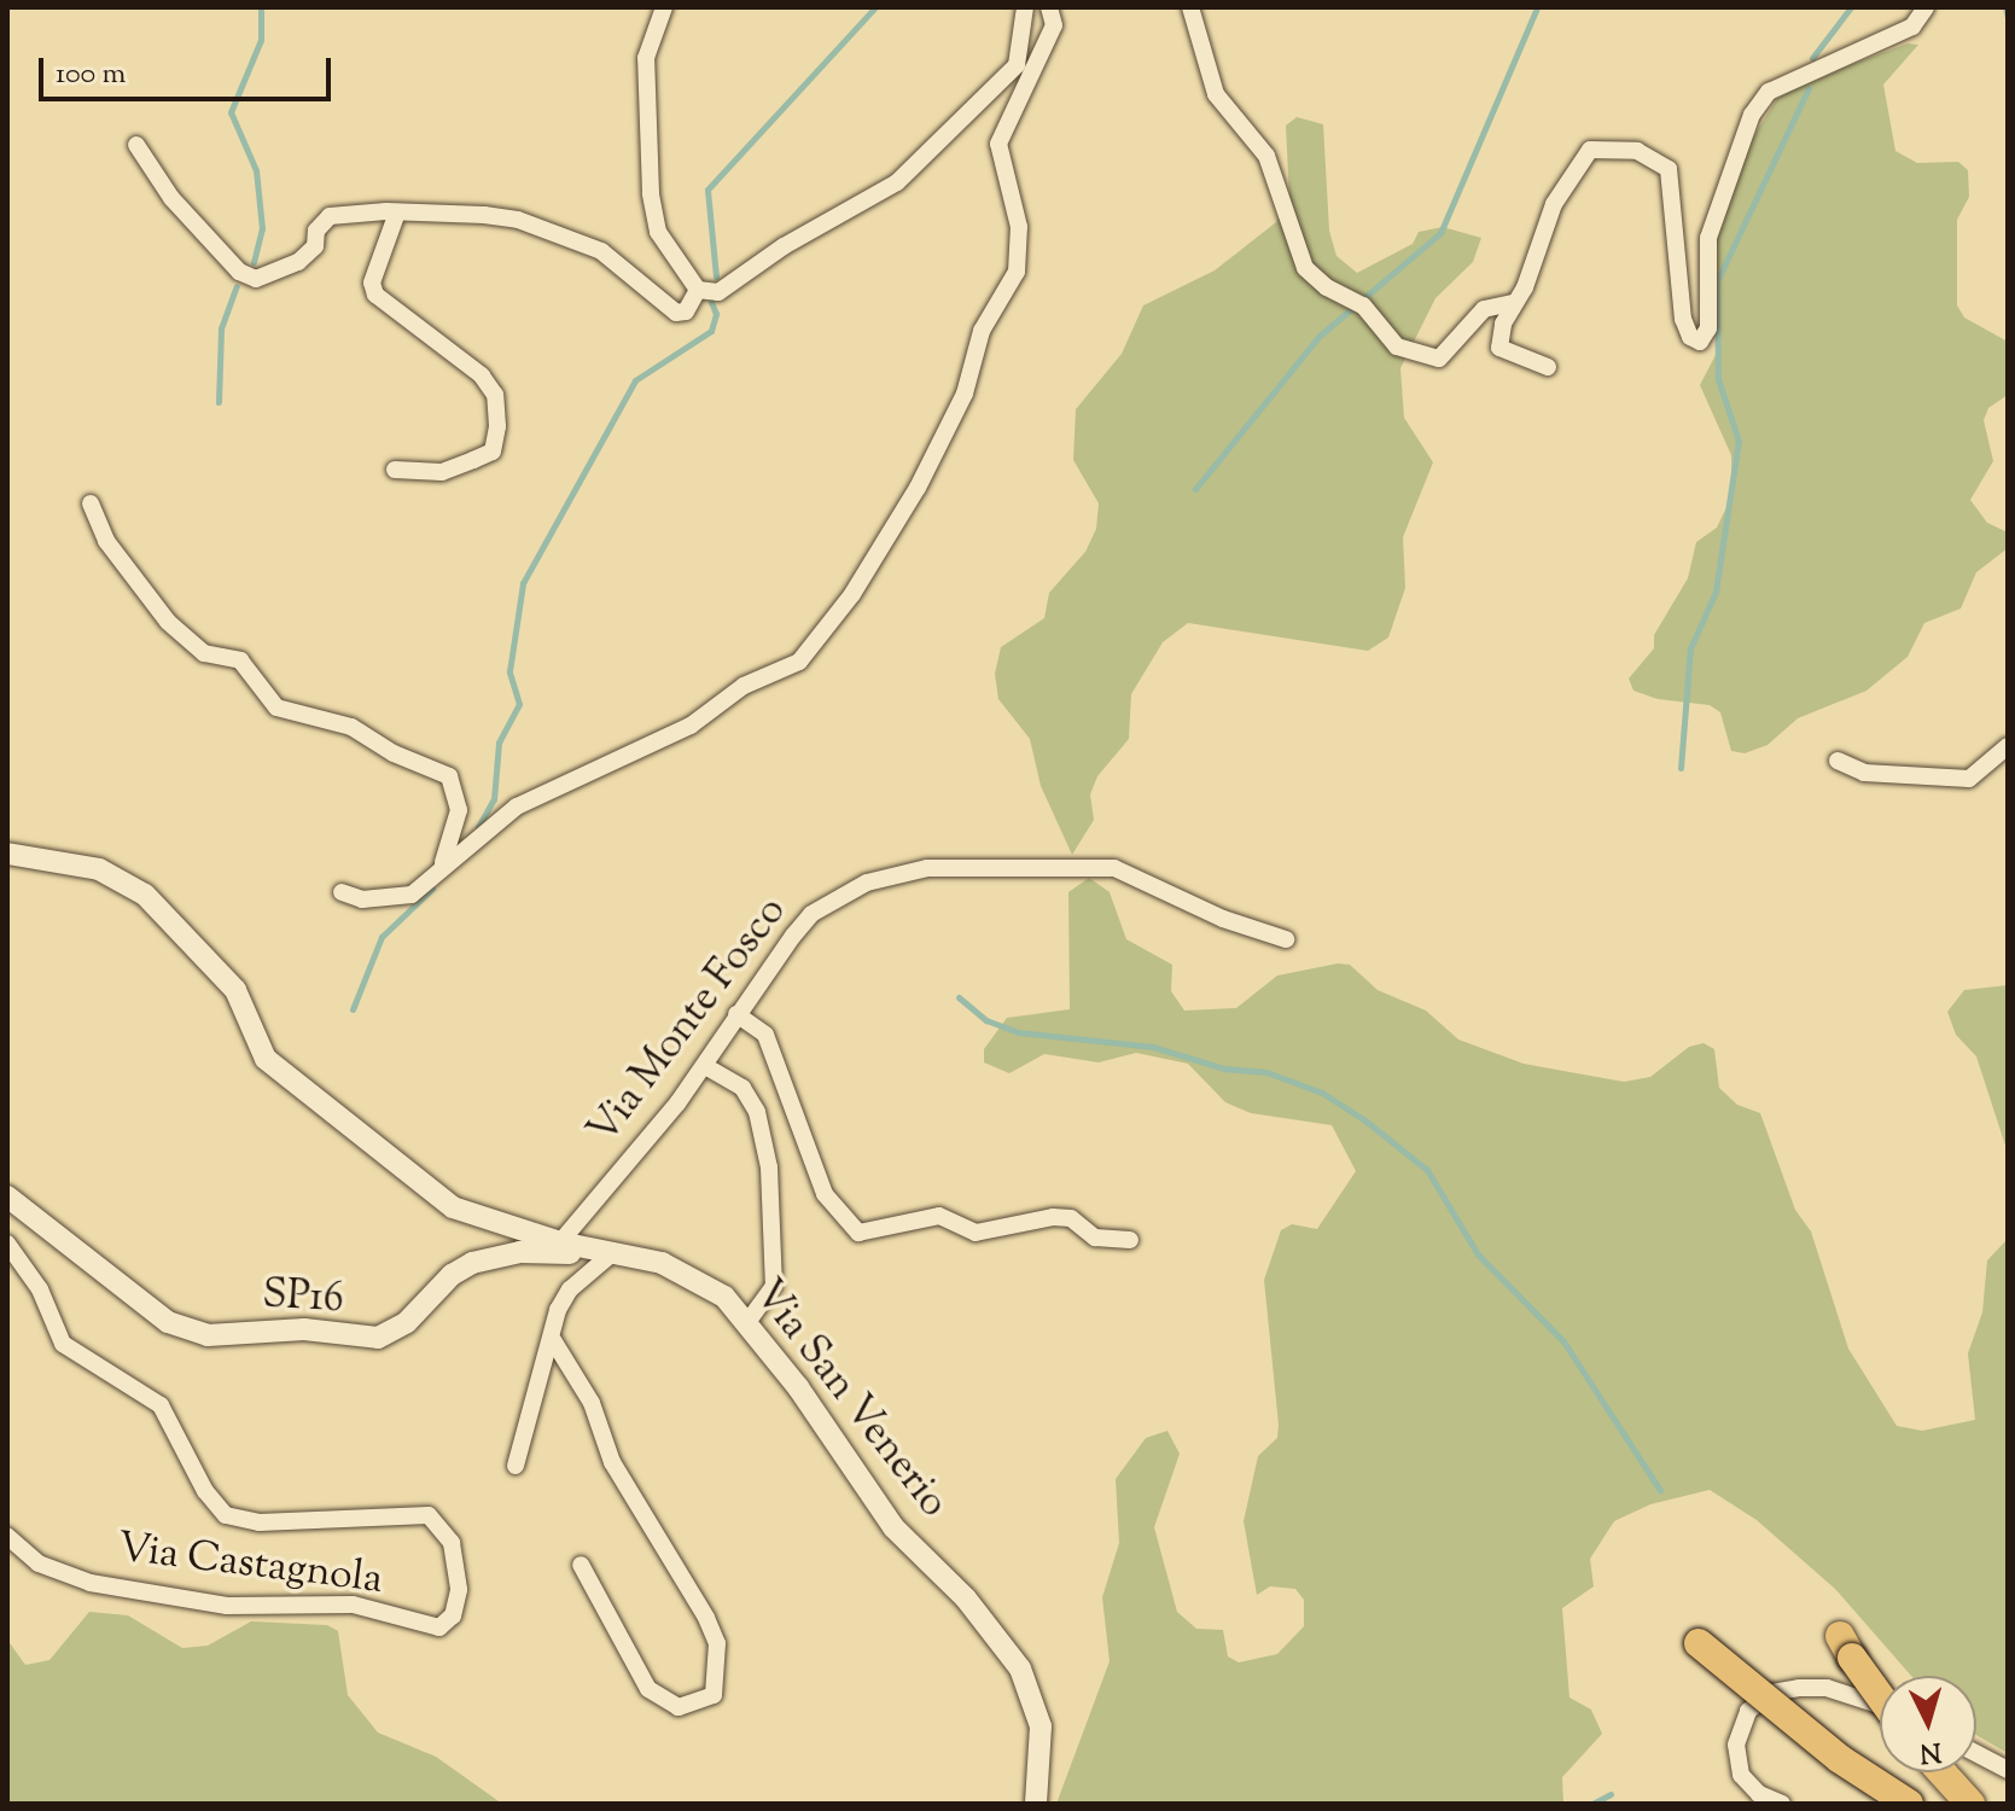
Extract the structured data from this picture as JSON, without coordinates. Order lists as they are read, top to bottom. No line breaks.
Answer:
{"streets":{"street":["Via Monte Fosco","SP16","Via San Venerio","Via Castagnola"]},"crossings":[["Via Monte Fosco","Via San Venerio"],["SP16","Via San Venerio"]],"scale_bar":"100 m","north":"bottom"}
